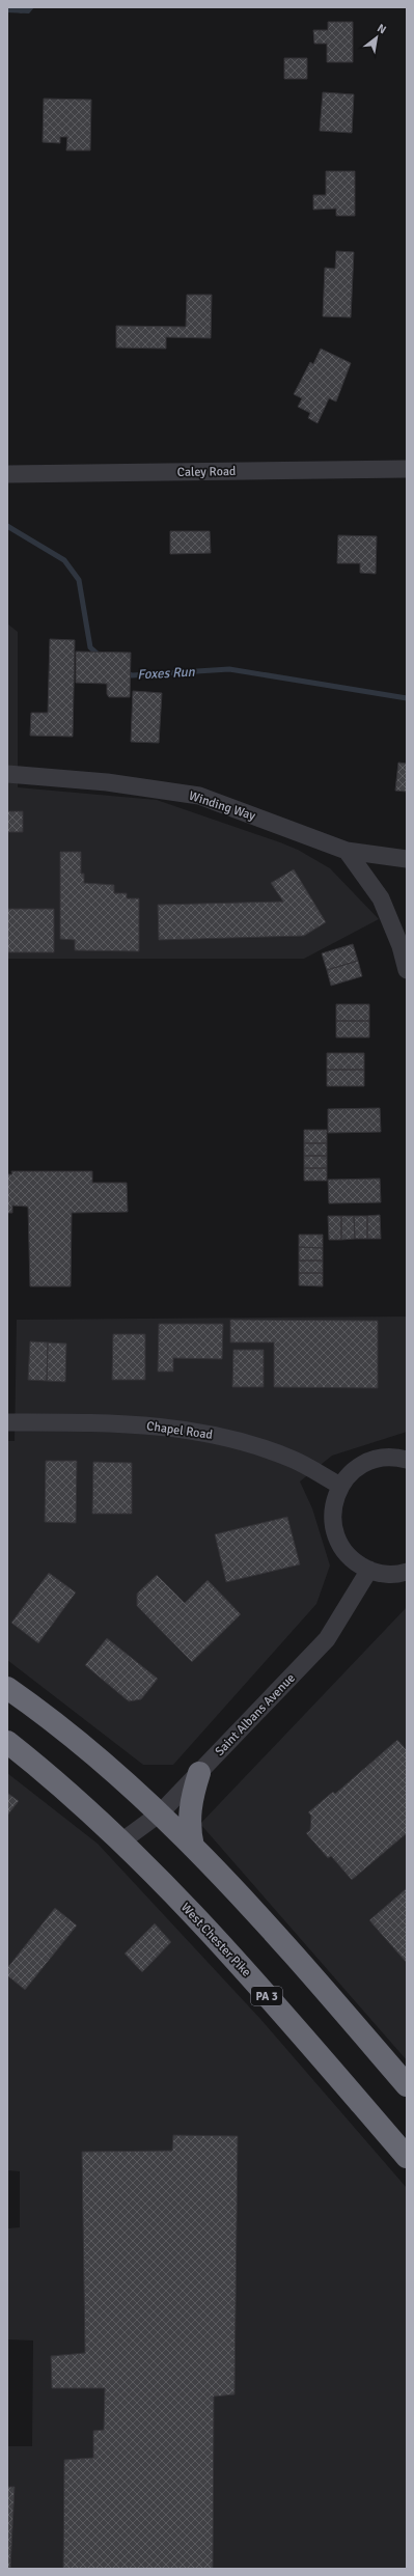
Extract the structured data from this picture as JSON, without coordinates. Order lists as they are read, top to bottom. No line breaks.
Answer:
{"streets":{"highway":["West Chester Pike","PA 3"],"street":["Caley Road","Winding Way","Chapel Road","Saint Albans Avenue"]},"crossings":[["Saint Albans Avenue","West Chester Pike"]],"water":["Foxes Run"],"north":"top right"}
